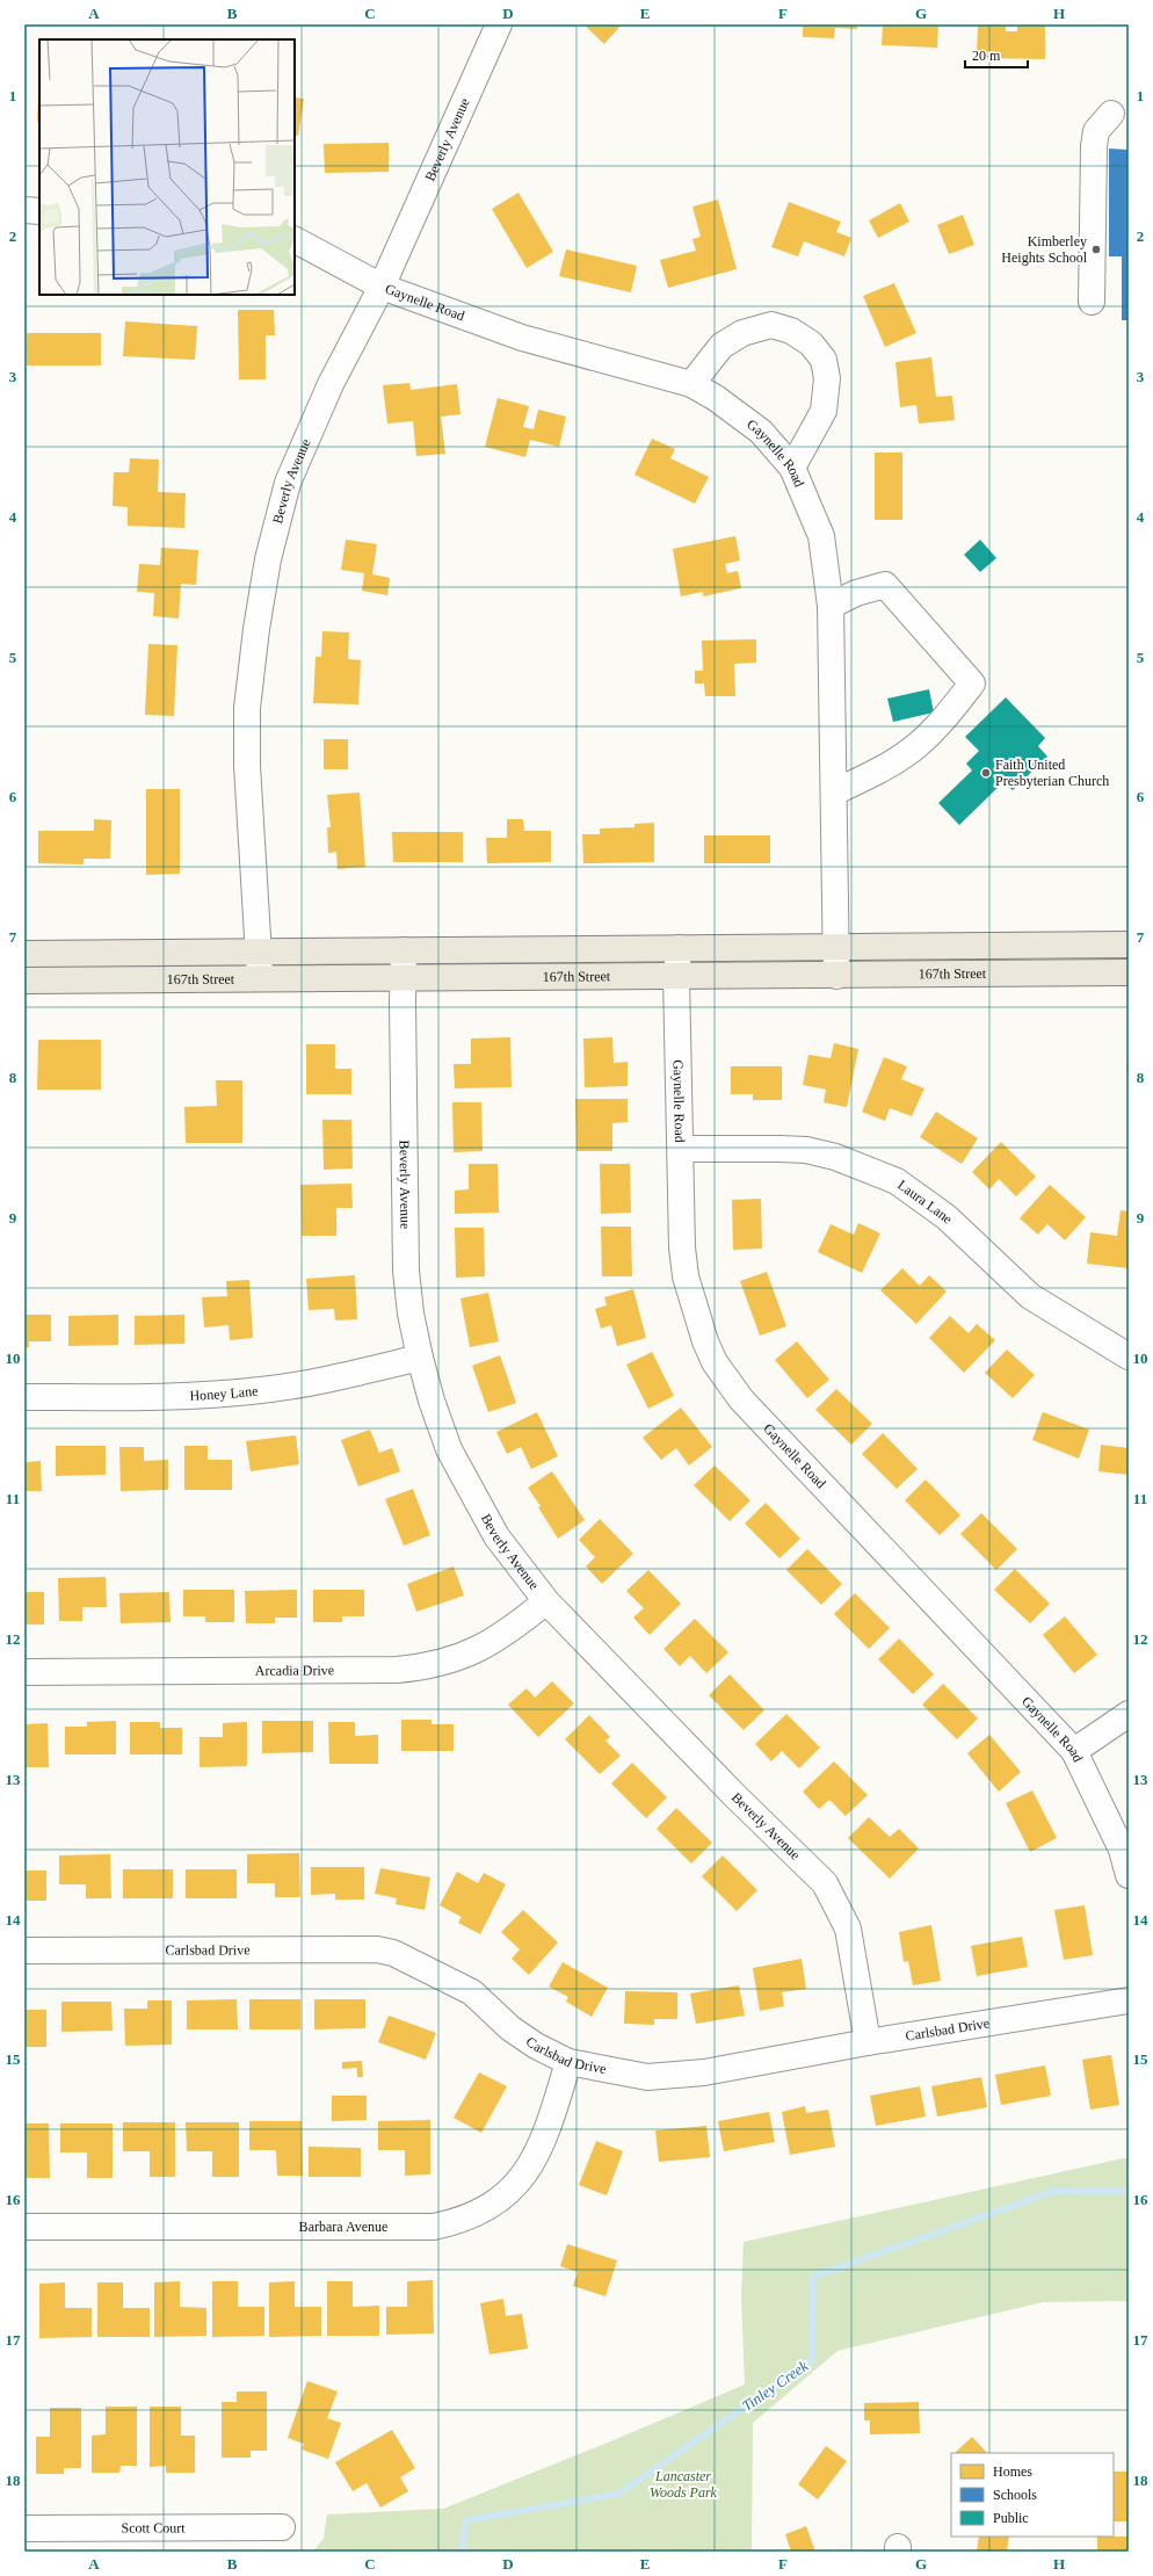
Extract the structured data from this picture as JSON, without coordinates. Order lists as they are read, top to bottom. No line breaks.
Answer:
{"streets":{"main road":["167th Street"],"street":["Beverly Avenue","Gaynelle Road","Laura Lane","Honey Lane","Arcadia Drive","Carlsbad Drive","Barbara Avenue","Scott Court"]},"crossings":[["Beverly Avenue","Gaynelle Road"],["Beverly Avenue","167th Street"],["Beverly Avenue","Honey Lane"],["Beverly Avenue","Arcadia Drive"],["Beverly Avenue","Carlsbad Drive"],["Gaynelle Road","167th Street"],["Gaynelle Road","Laura Lane"],["Carlsbad Drive","Barbara Avenue"]],"water":["Tinley Creek"],"parks":["Lancaster Woods Park"],"places":["Kimberley Heights School","Faith United Presbyterian Church"],"legend":["Homes","Schools","Public"],"scale_bar":"20 m","grid":{"columns":["A","B","C","D","E","F","G","H"],"rows":["1","2","3","4","5","6","7","8","9","10","11","12","13","14","15","16","17","18"]}}
